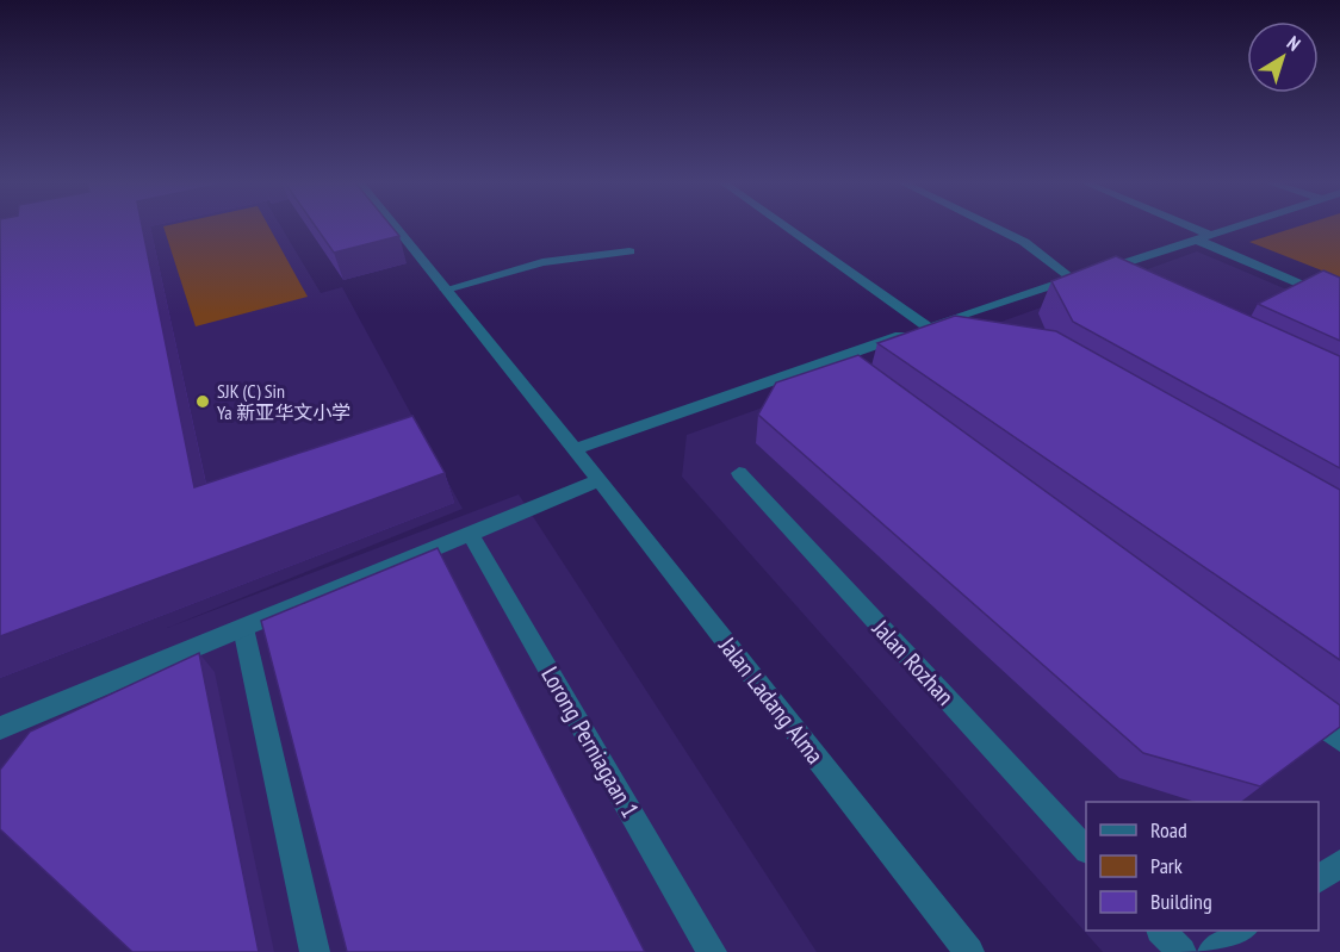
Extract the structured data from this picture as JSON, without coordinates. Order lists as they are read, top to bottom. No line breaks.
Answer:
{"streets":{"street":["Jalan Rozhan","Jalan Ladang Alma","Lorong Perniagaan 1"]},"places":["SJK (C) Sin Ya 新亚华文小学"],"legend":["Road","Park","Building"],"north":"top right"}
